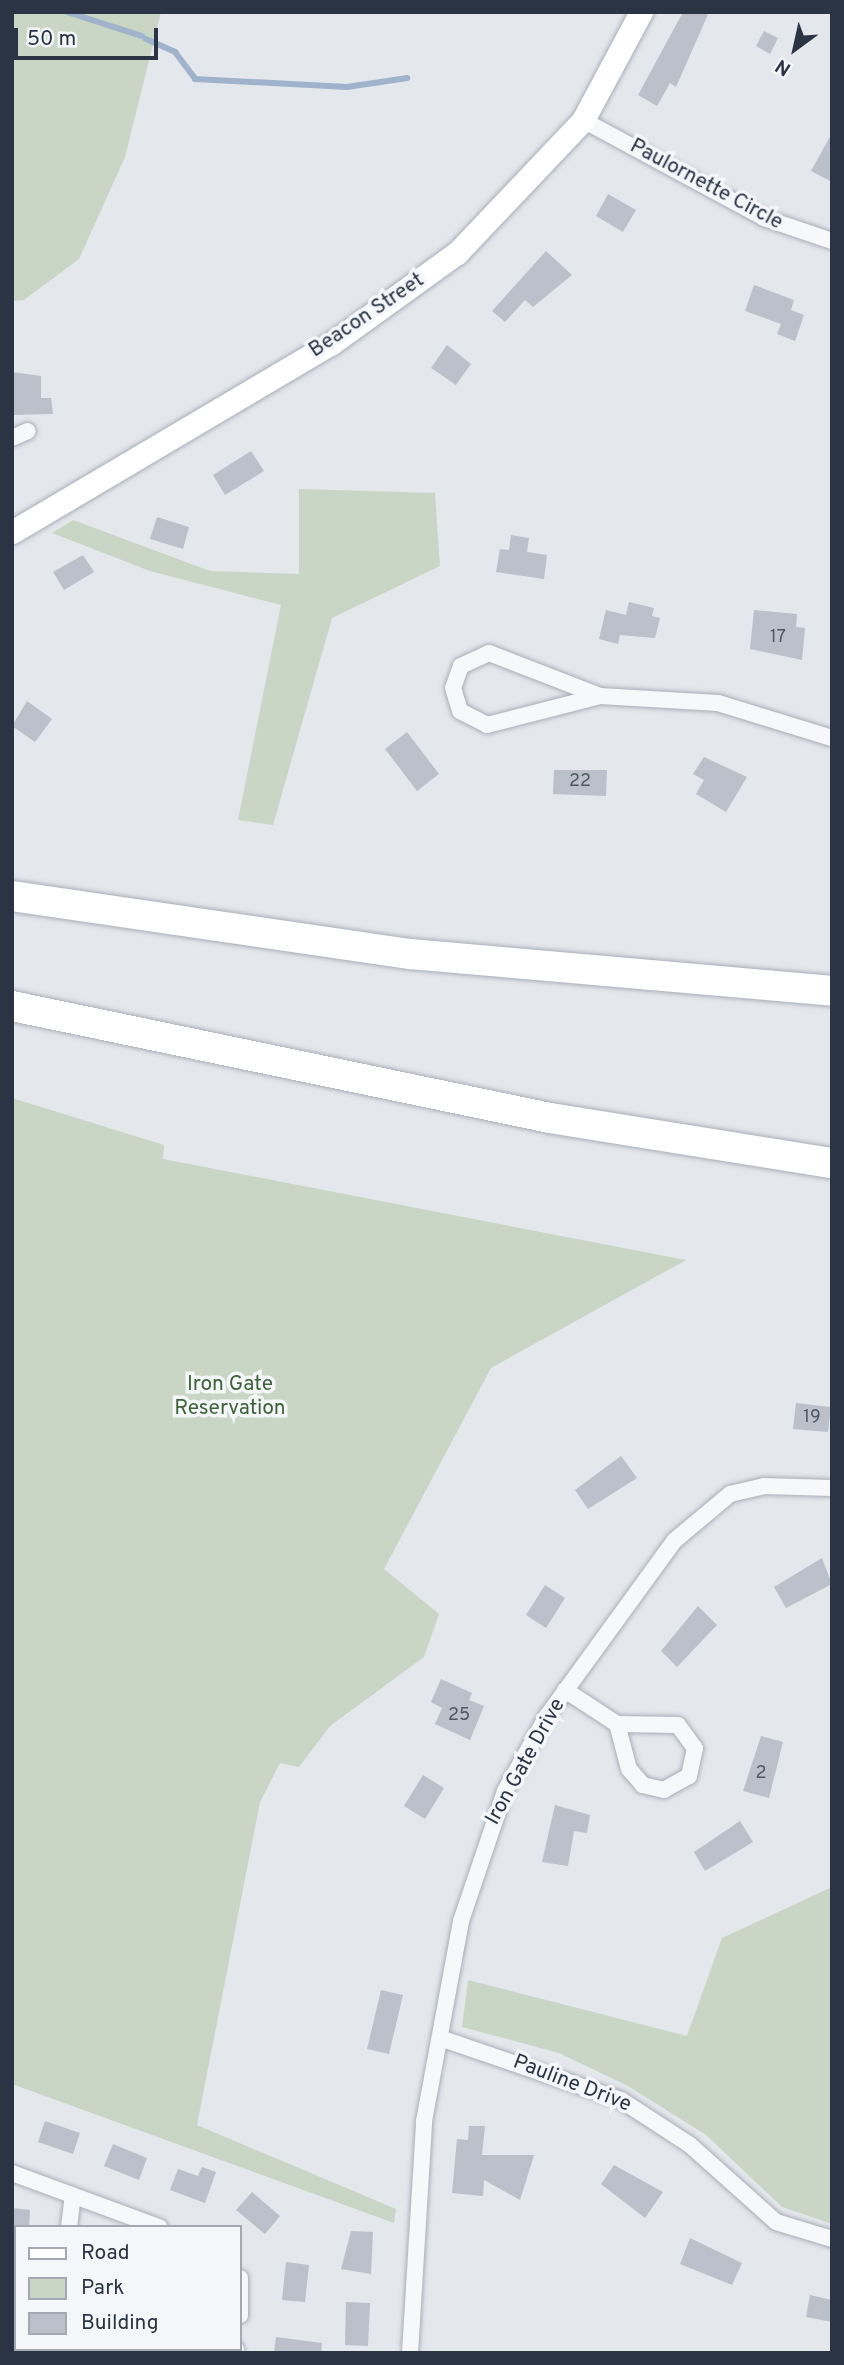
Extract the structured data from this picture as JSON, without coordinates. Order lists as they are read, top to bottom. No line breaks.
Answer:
{"streets":{"main road":["Beacon Street"],"street":["Paulornette Circle","Iron Gate Drive","Pauline Drive"]},"crossings":[["Paulornette Circle","Beacon Street"],["Iron Gate Drive","Pauline Drive"]],"parks":["Iron Gate Reservation"],"house_numbers":["17","22","19","25","2"],"legend":["Road","Park","Building"],"scale_bar":"50 m","north":"bottom left"}
